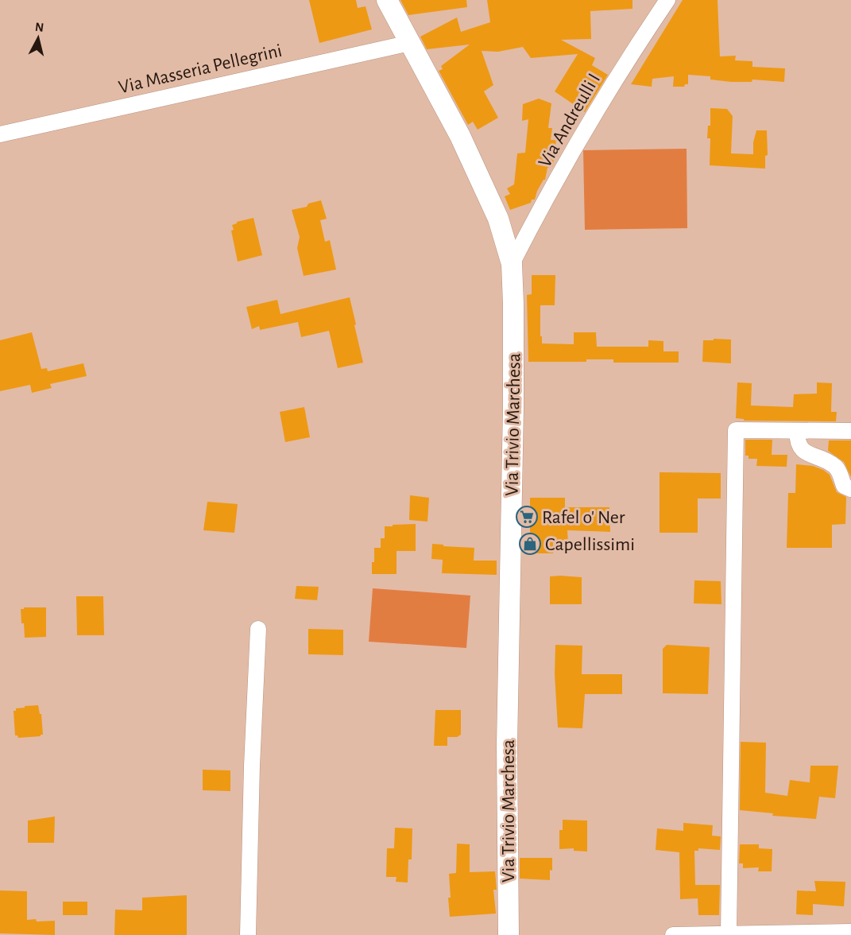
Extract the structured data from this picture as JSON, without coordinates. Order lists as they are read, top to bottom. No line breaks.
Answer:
{"streets":{"street":["Via Masseria Pellegrini","Via Andreulli I","Via Trivio Marchesa"]},"crossings":[["Via Masseria Pellegrini","Via Trivio Marchesa"],["Via Andreulli I","Via Trivio Marchesa"]],"places":{"supermarket":["Rafel o' Ner"],"shop":["Capellissimi"]},"north":"top"}
